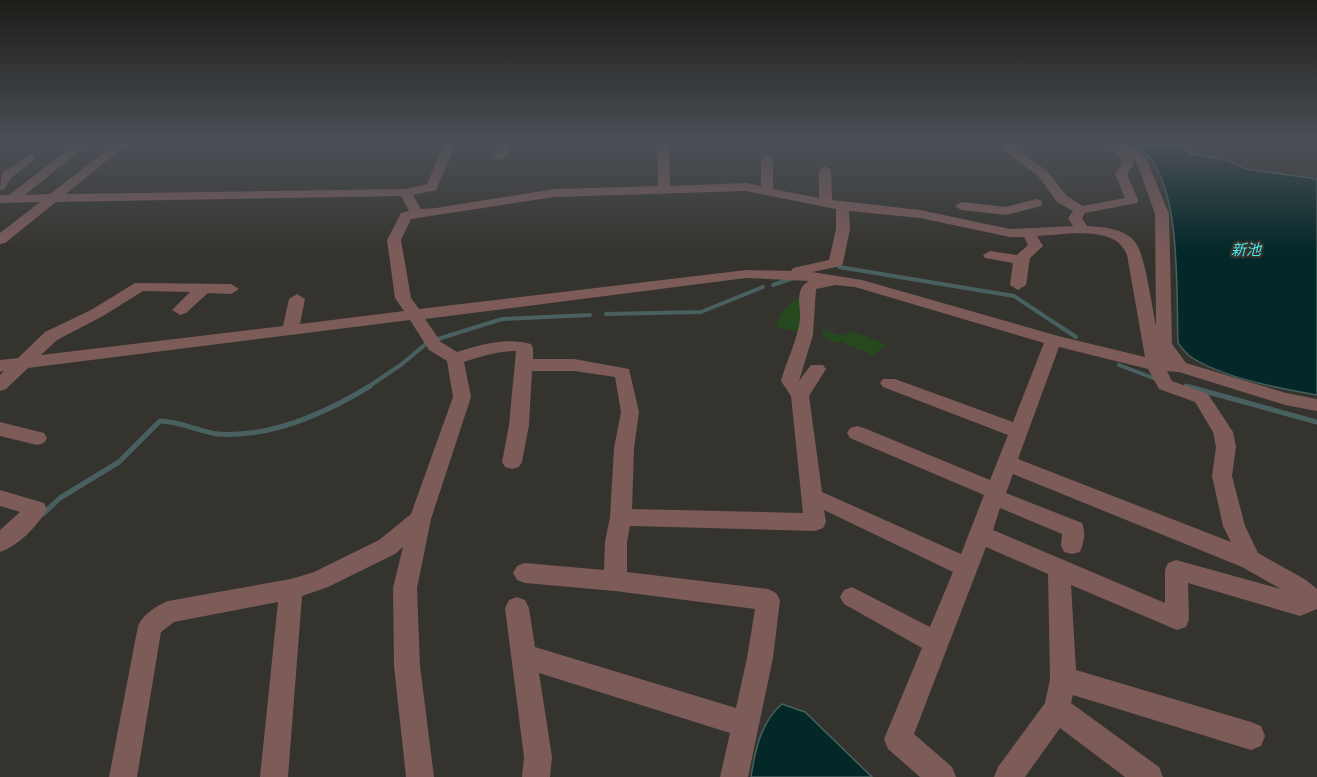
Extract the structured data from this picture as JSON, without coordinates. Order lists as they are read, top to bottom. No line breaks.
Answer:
{"water":["新池"]}
